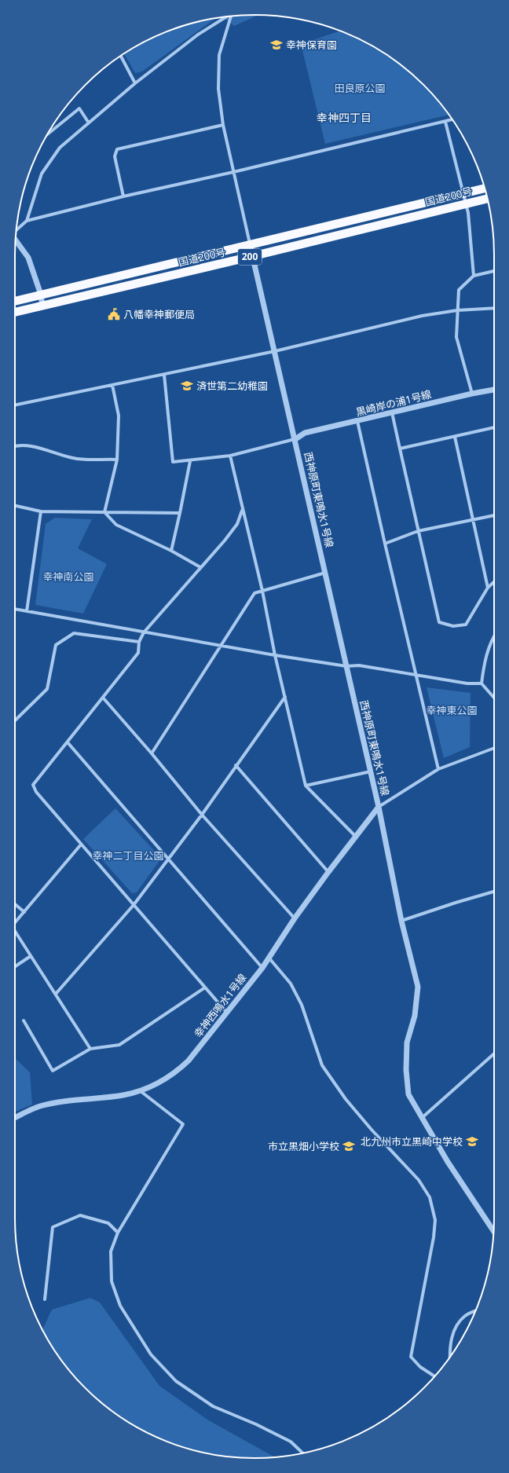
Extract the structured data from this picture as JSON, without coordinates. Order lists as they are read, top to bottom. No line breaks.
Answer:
{"streets":{"highway":["国道200号","200"],"street":["黒崎岸の浦1号線","西神原町東鳴水1号線","幸神西鳴水1号線"]},"crossings":[["国道200号","西神原町東鳴水1号線"],["黒崎岸の浦1号線","西神原町東鳴水1号線"],["西神原町東鳴水1号線","幸神西鳴水1号線"]],"districts":["幸神四丁目"],"parks":["田良原公園","幸神南公園","幸神東公園","幸神二丁目公園"],"places":{"school or university":["幸神保育園","済世第二幼稚園","北九州市立黒崎中学校","市立黒畑小学校"],"public building":["八幡幸神郵便局"]}}
